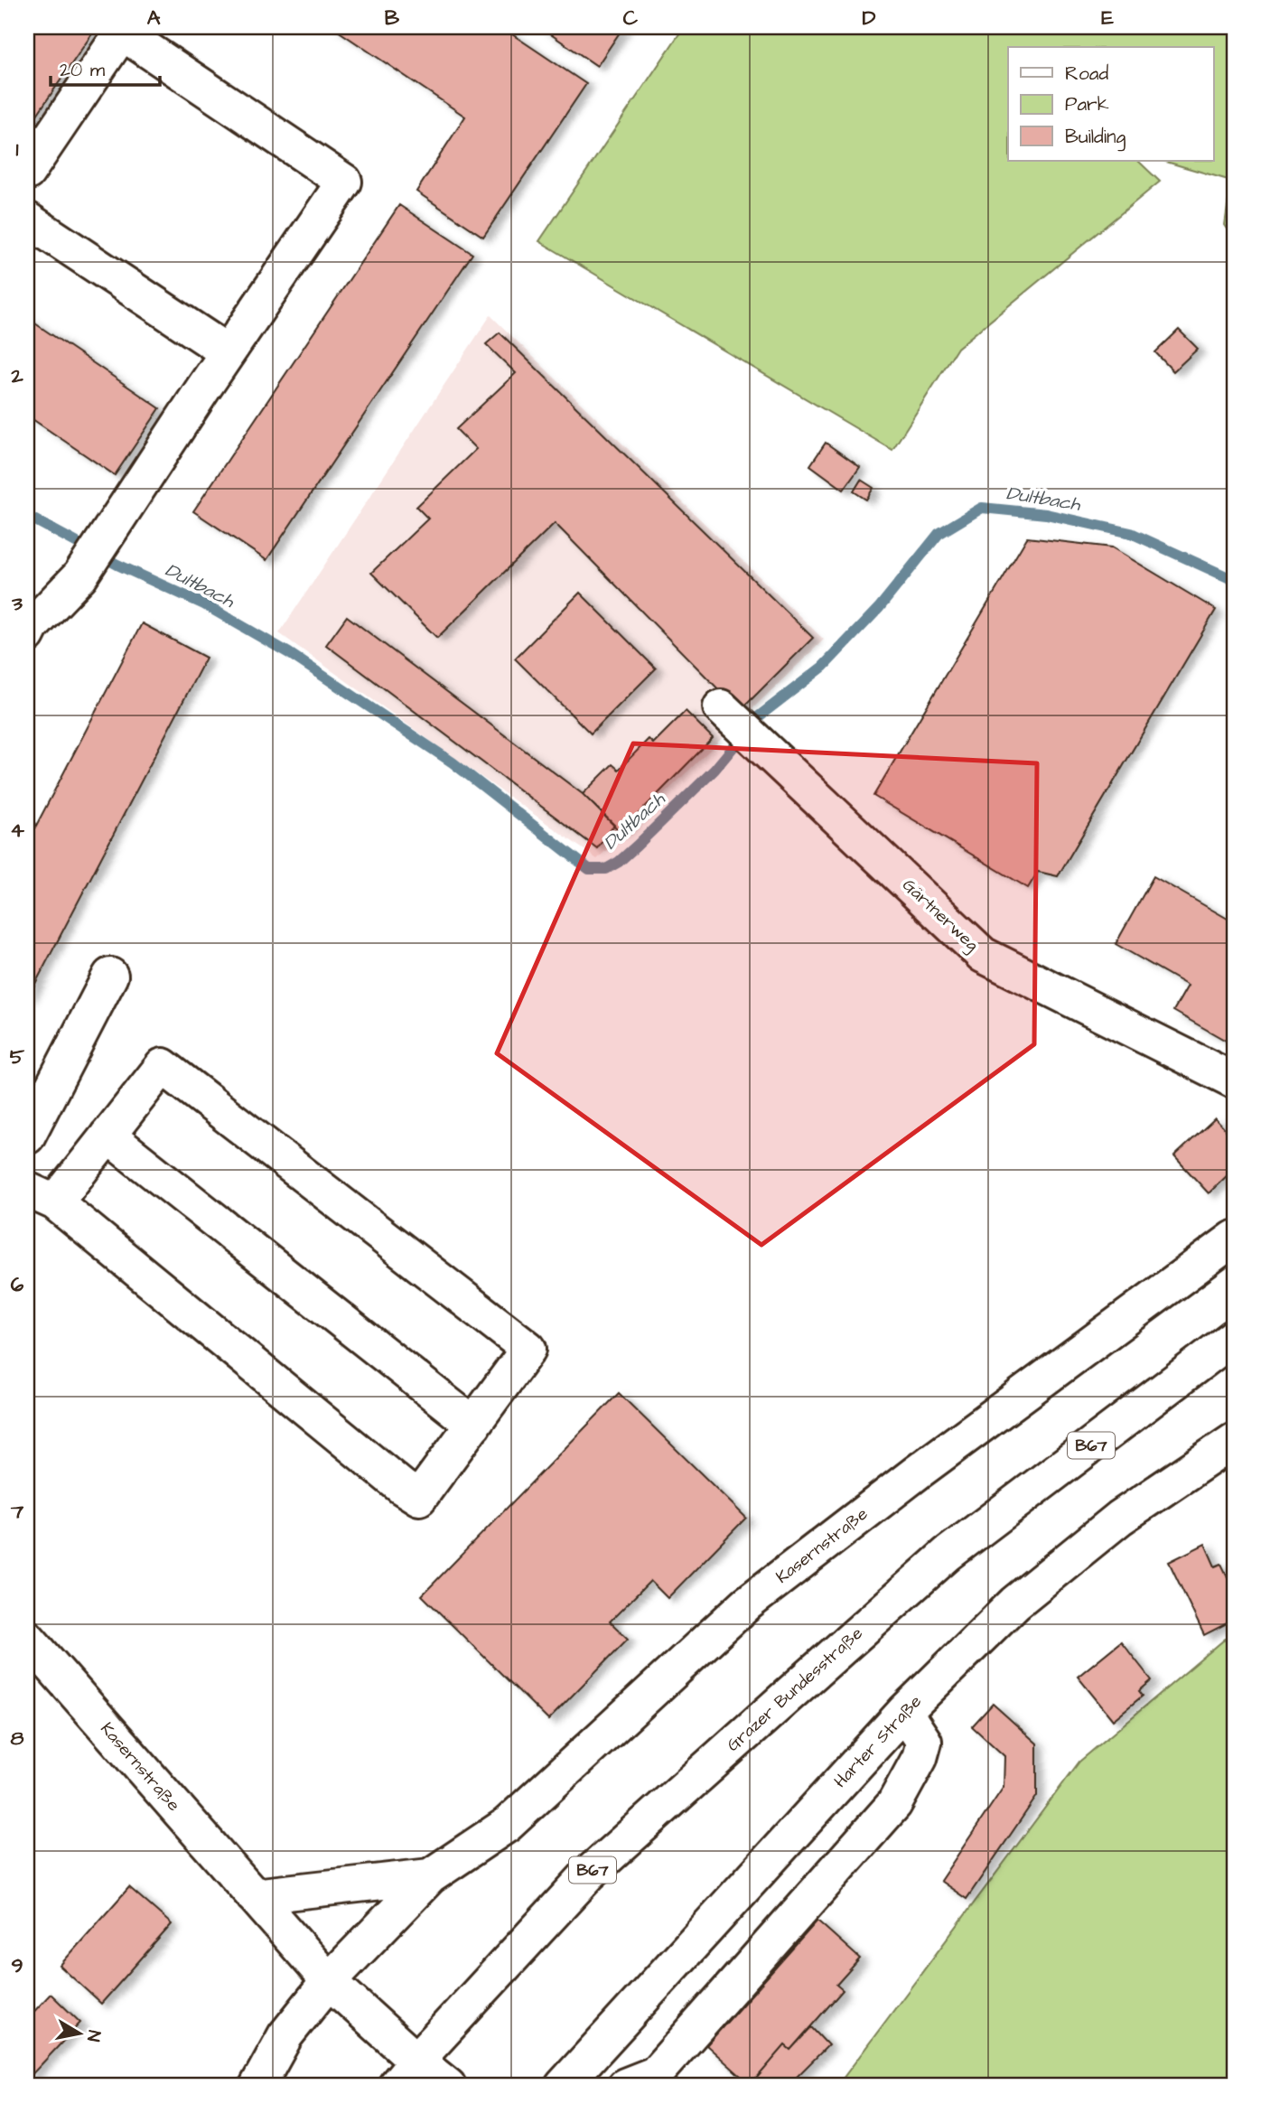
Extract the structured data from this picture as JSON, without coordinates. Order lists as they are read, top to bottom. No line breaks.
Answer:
{"streets":{"street":["Gärtnerweg","B67","Kasernstraße","Grazer Bundesstraße","Harter Straße"]},"crossings":[["Kasernstraße","Grazer Bundesstraße"]],"water":["Dultbach"],"legend":["Road","Park","Building"],"scale_bar":"20 m","north":"right","grid":{"columns":["A","B","C","D","E"],"rows":["1","2","3","4","5","6","7","8","9"]}}
